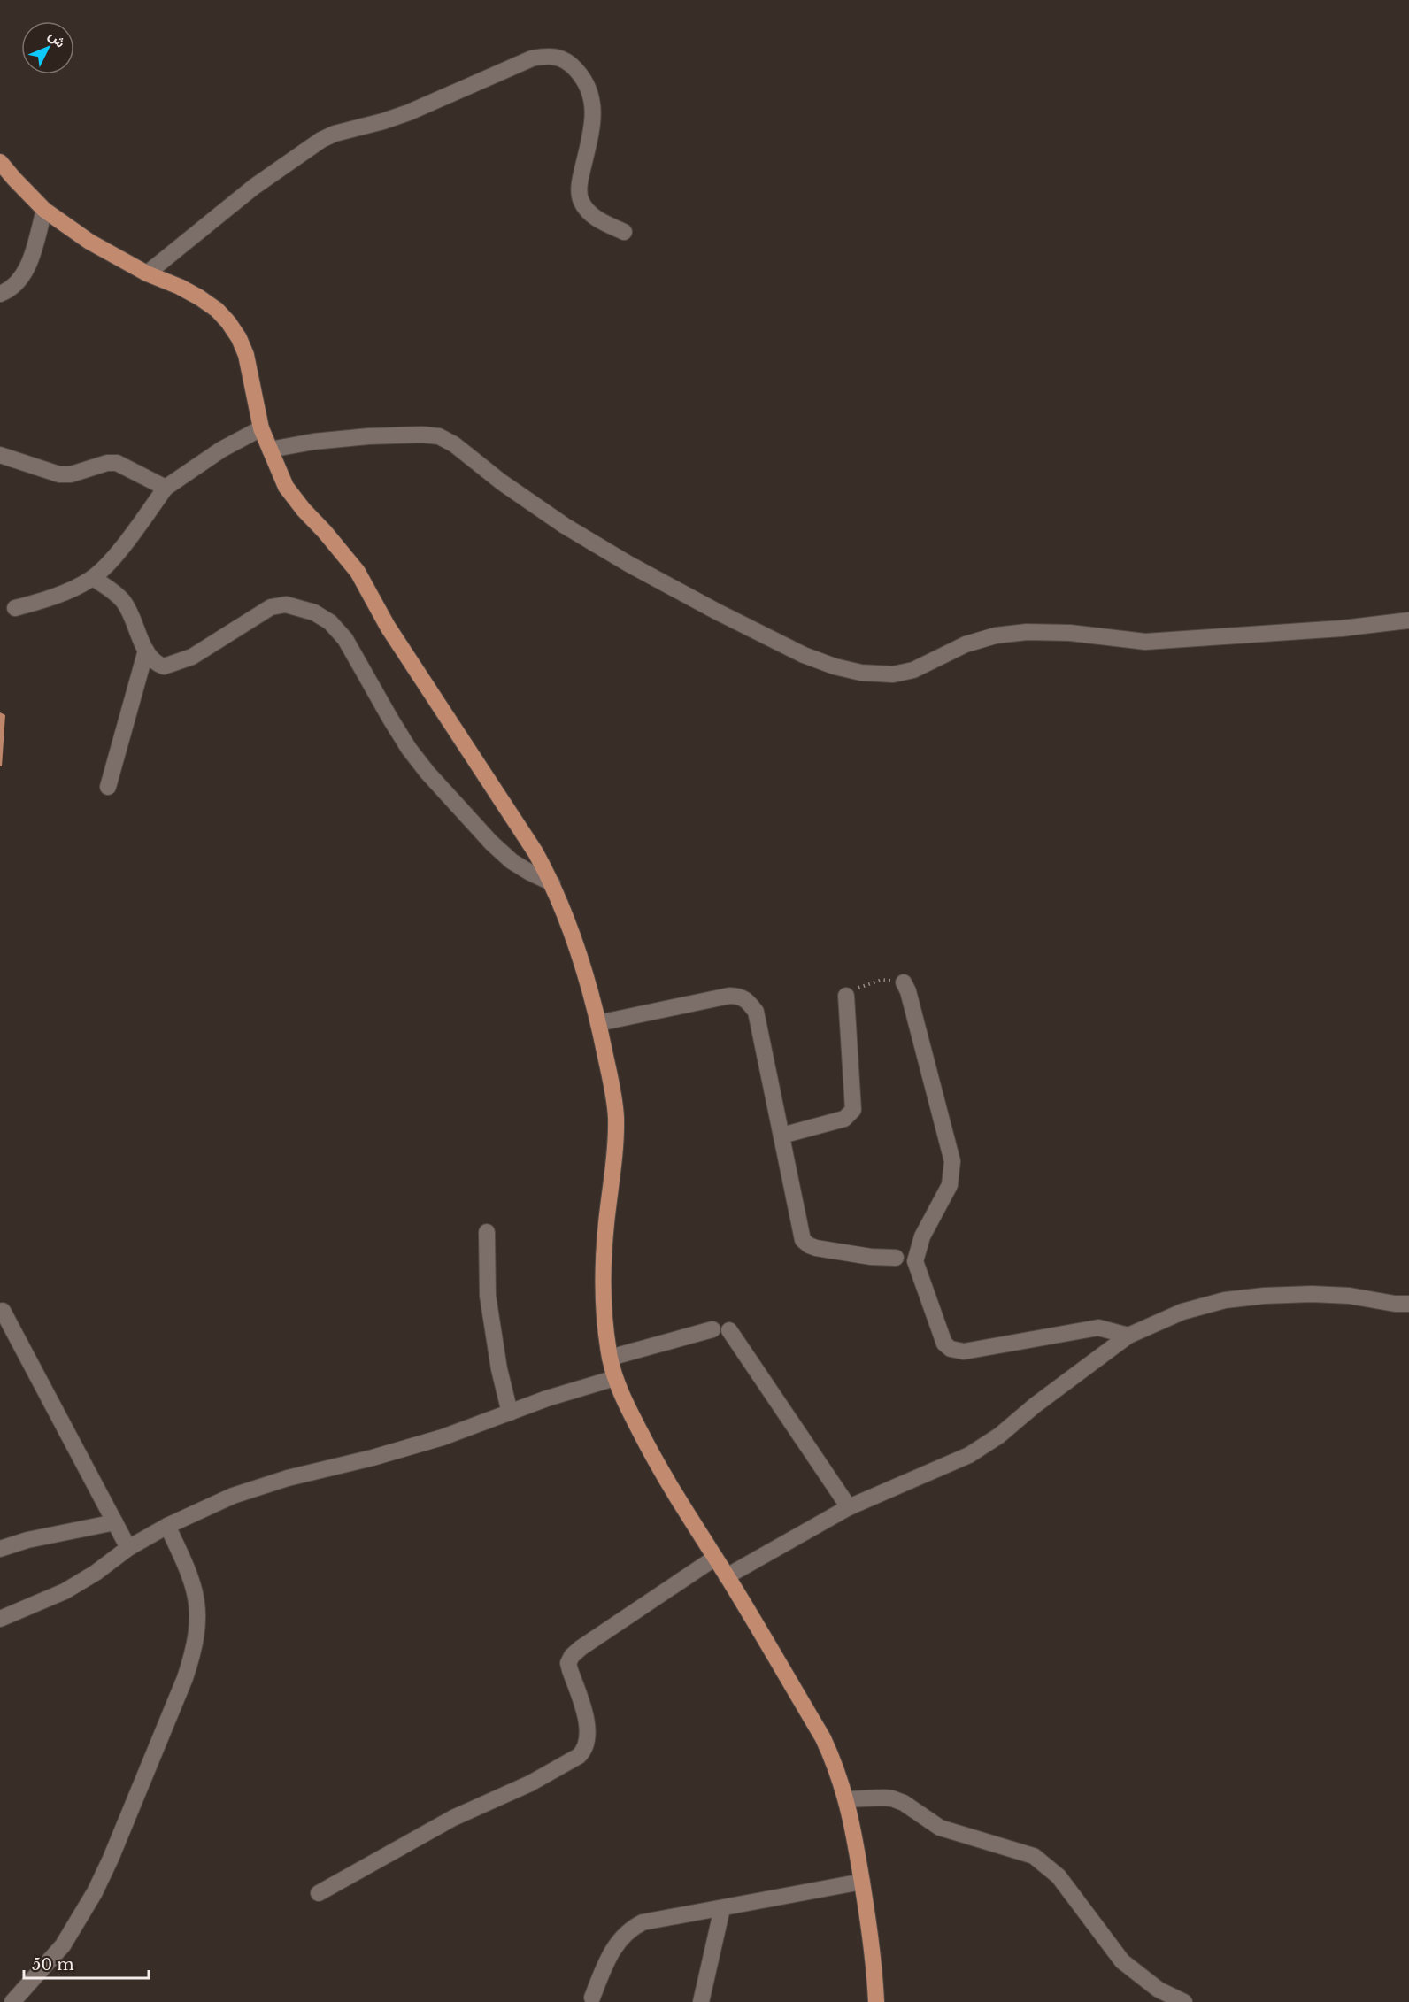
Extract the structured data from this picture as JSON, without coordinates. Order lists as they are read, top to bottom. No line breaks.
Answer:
{"scale_bar":"50 m","north":"top right"}
